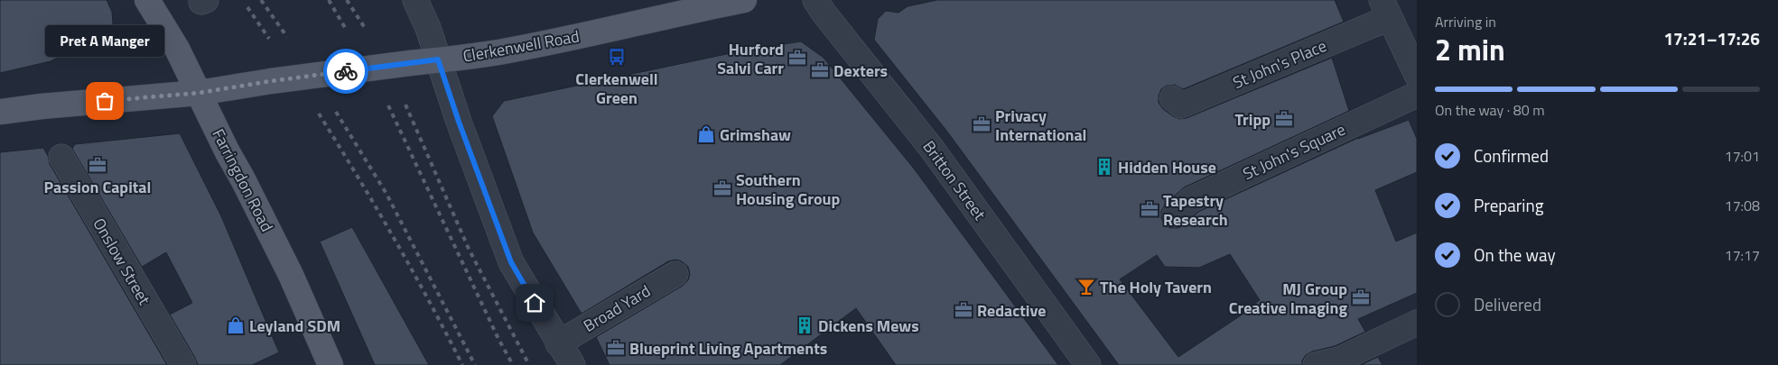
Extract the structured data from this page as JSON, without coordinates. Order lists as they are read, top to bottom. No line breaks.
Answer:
{"streets":{"main road":["Clerkenwell Road","Farringdon Road"],"street":["St John's Place","St John's Square","Britton Street","Onslow Street","Broad Yard"]},"crossings":[["Clerkenwell Road","Farringdon Road"]],"places":{"bus stop":["Clerkenwell Green"],"office":["Hurford Salvi Carr","Dexters","Tripp","Privacy International","Passion Capital","Southern Housing Group","Tapestry Research","MJ Group Creative Imaging","Redactive","Blueprint Living Apartments"],"other":["Pret A Manger"],"shop":["Grimshaw","Leyland SDM"],"building":["Hidden House","Dickens Mews"],"bar":["The Holy Tavern"]},"page":{"heading":["2 min","Arriving in","17:21–17:26"],"bubble":"Pret A Manger","bar":"On the way · 80 m","list":[["Confirmed","17:01"],["Preparing","17:08"],["On the way","17:17"],"Delivered"]}}
